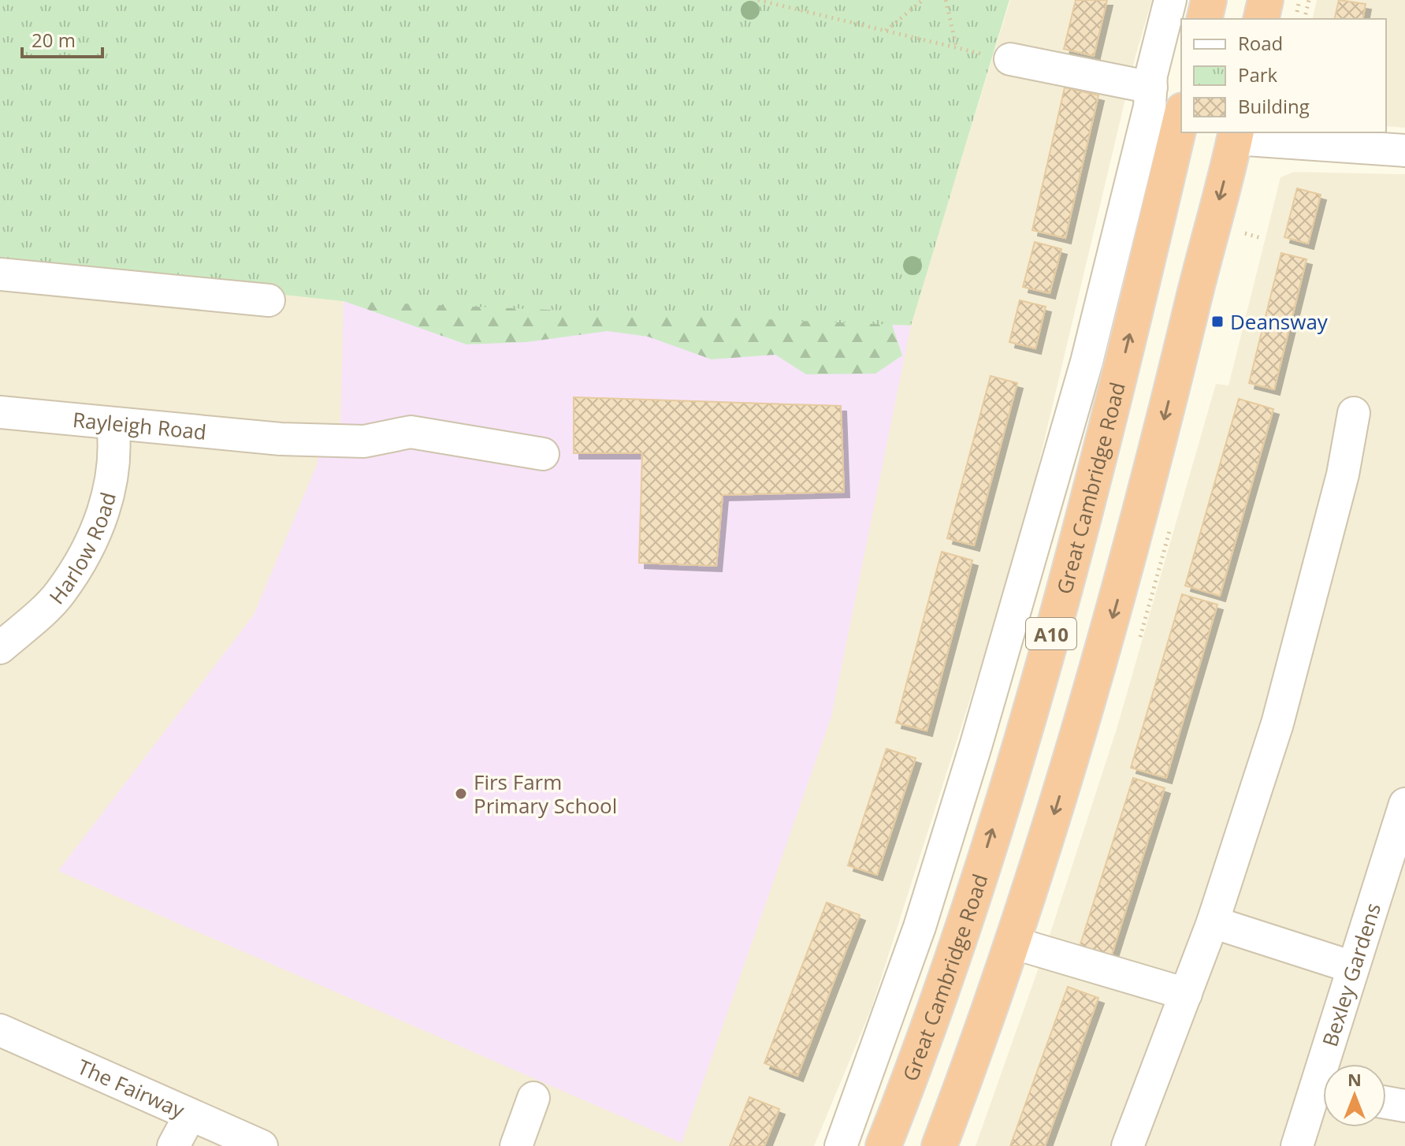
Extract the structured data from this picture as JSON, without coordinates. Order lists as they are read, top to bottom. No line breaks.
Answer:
{"streets":{"highway":["Great Cambridge Road","A10"],"street":["Rayleigh Road","Harlow Road","Bexley Gardens","The Fairway"]},"crossings":[["Rayleigh Road","Harlow Road"]],"places":{"transit":["Deansway"],"other":["Firs Farm Primary School"]},"legend":["Road","Park","Building"],"scale_bar":"20 m","north":"top"}
